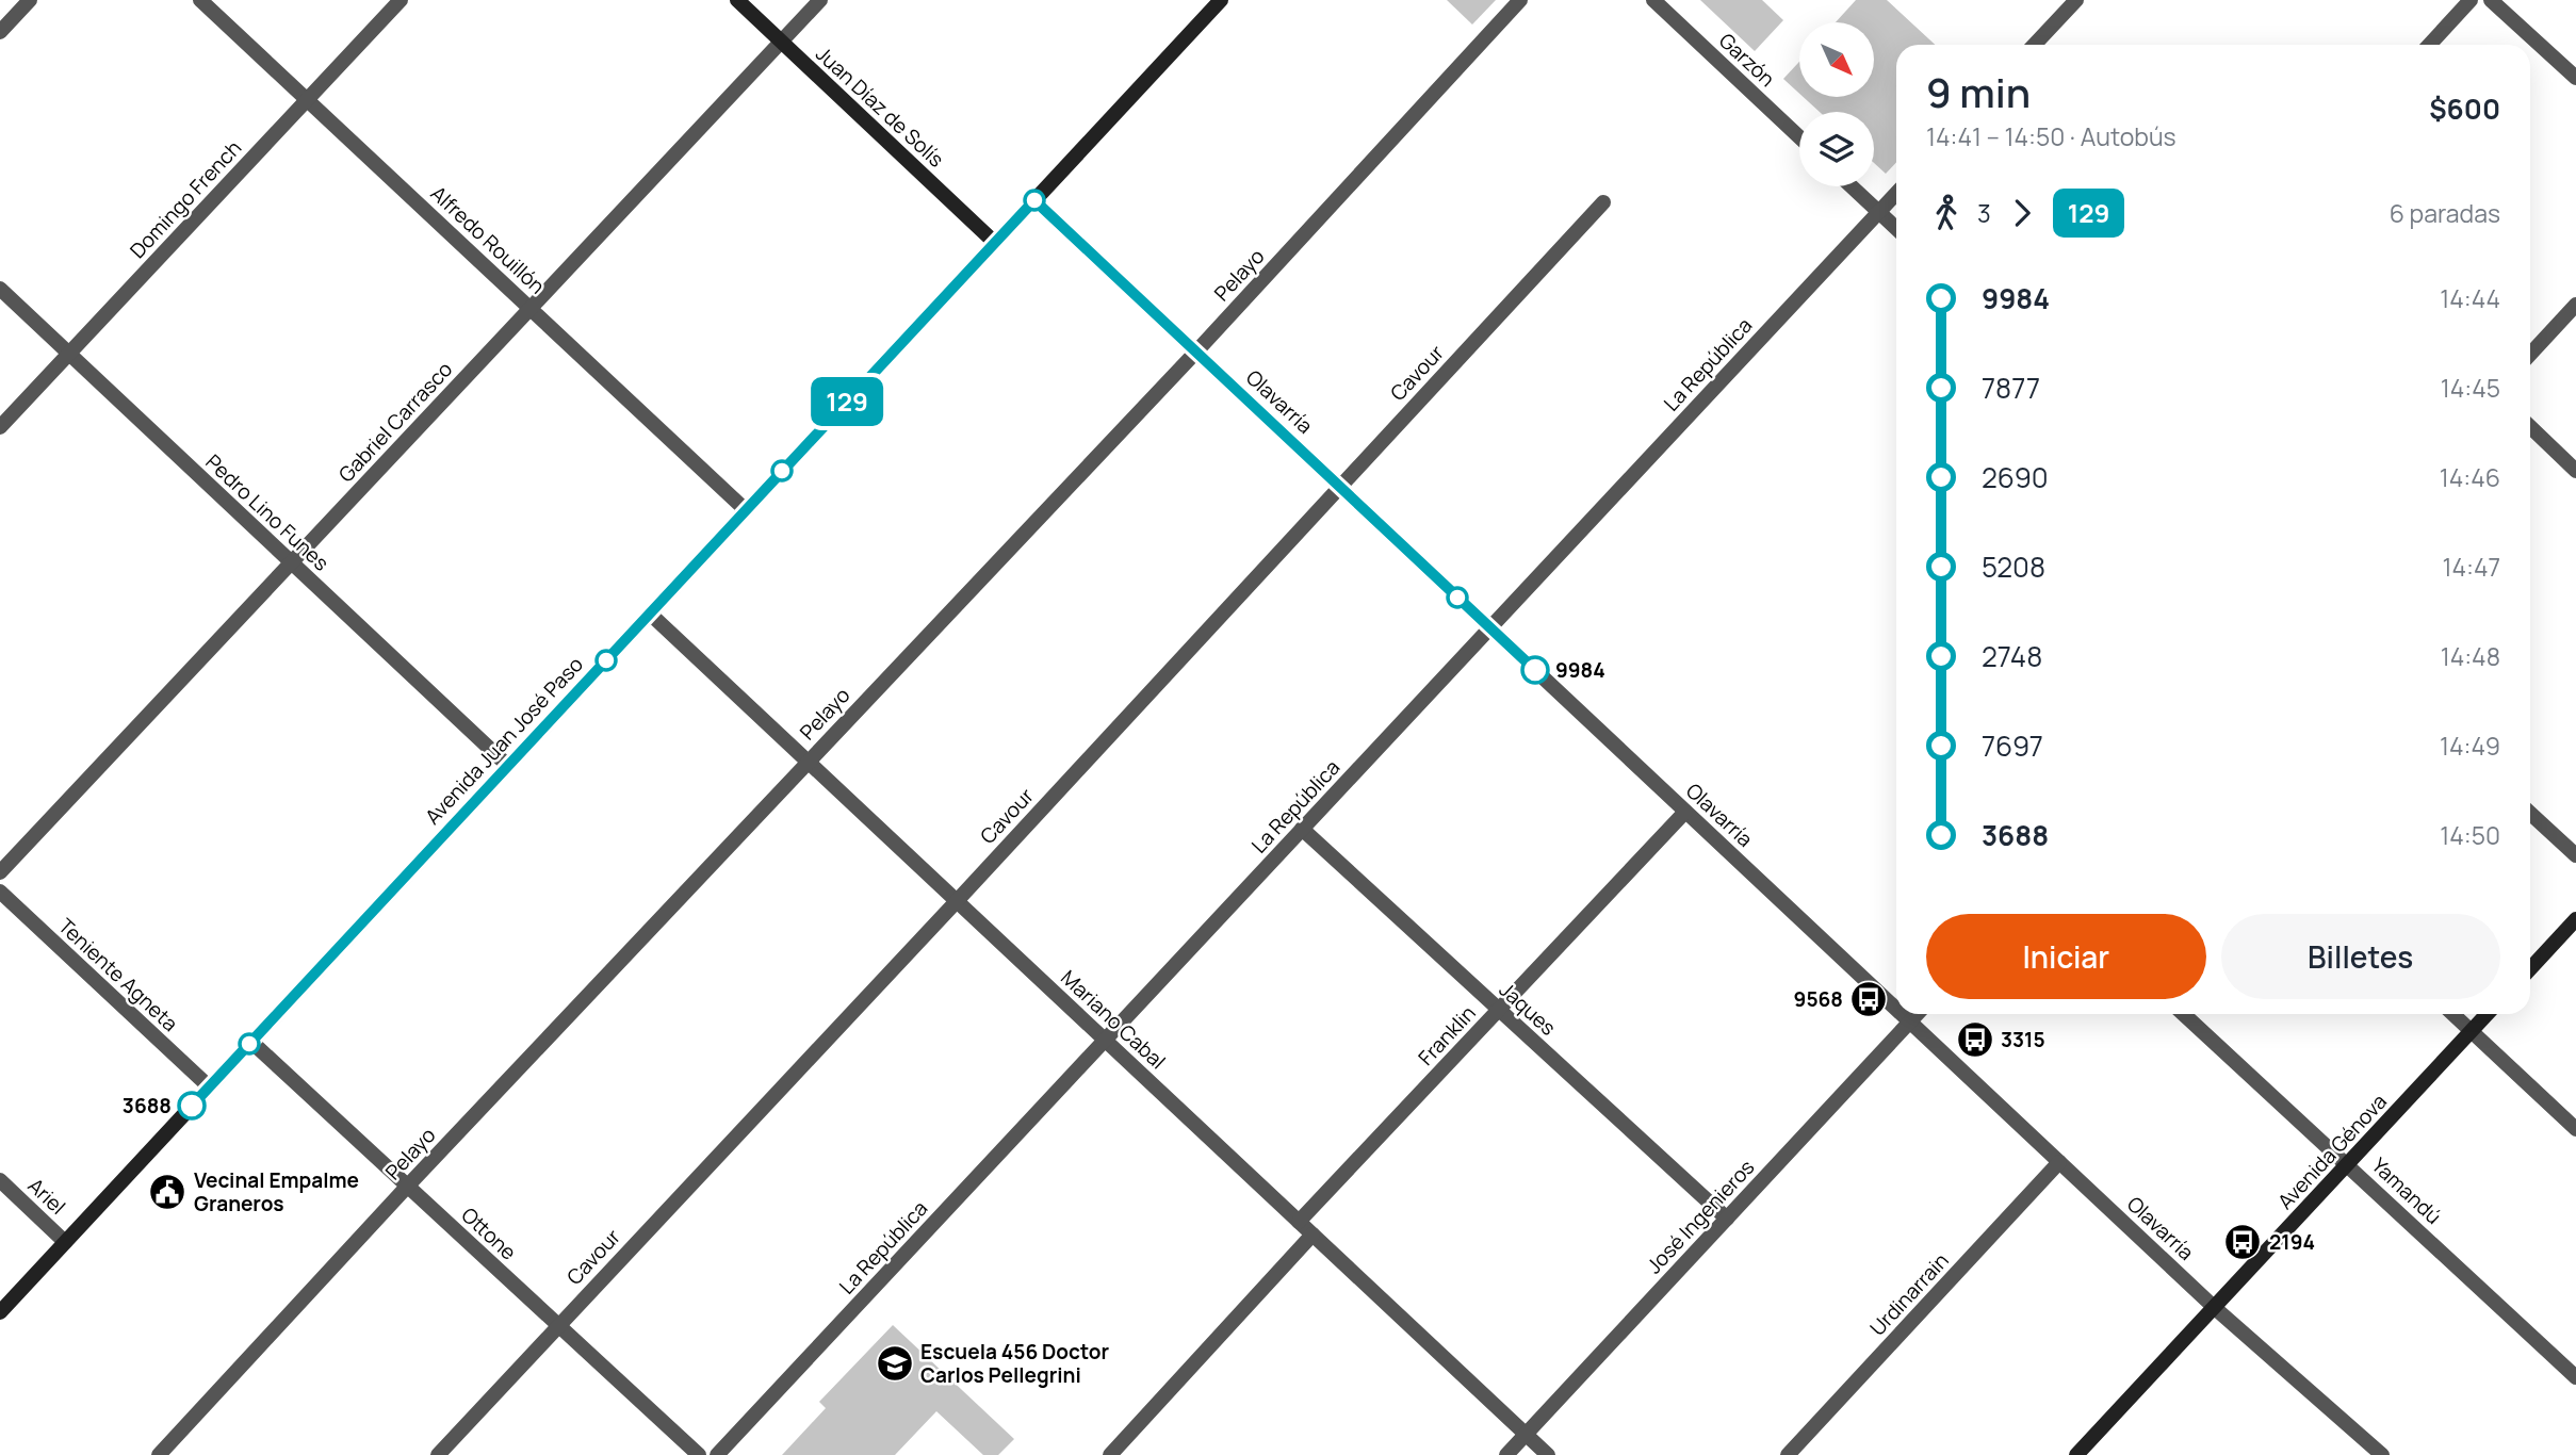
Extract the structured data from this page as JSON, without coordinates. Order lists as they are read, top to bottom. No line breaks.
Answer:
{"streets":{"main road":["Juan Díaz de Solís","Avenida Juan José Paso","Avenida Génova"],"street":["Garzón","Domingo French","Alfredo Rouillón","Pelayo","La República","Cavour","Olavarría","Gabriel Carrasco","Pedro Lino Funes","Teniente Agneta","Jaques","Mariano Cabal","Franklin","Yamandú","Ariel","José Ingenieros","Ottone","Urdinarrain"]},"crossings":[["Juan Díaz de Solís","Gabriel Carrasco"],["Juan Díaz de Solís","Avenida Juan José Paso"],["Domingo French","Alfredo Rouillón"],["Domingo French","Pedro Lino Funes"],["Alfredo Rouillón","Gabriel Carrasco"],["Alfredo Rouillón","Avenida Juan José Paso"],["Pelayo","Olavarría"],["Pelayo","Mariano Cabal"],["Pelayo","Ottone"],["La República","Olavarría"],["La República","Jaques"],["La República","Mariano Cabal"],["Cavour","Olavarría"],["Cavour","Mariano Cabal"],["Cavour","Ottone"],["Olavarría","Avenida Juan José Paso"],["Olavarría","Franklin"],["Olavarría","Avenida Génova"],["Olavarría","José Ingenieros"],["Olavarría","Urdinarrain"],["Gabriel Carrasco","Pedro Lino Funes"],["Pedro Lino Funes","Avenida Juan José Paso"],["Avenida Juan José Paso","Teniente Agneta"],["Avenida Juan José Paso","Mariano Cabal"],["Avenida Juan José Paso","Ariel"],["Avenida Juan José Paso","Ottone"],["Jaques","Franklin"],["Jaques","José Ingenieros"],["Mariano Cabal","Franklin"],["Mariano Cabal","José Ingenieros"],["Avenida Génova","Yamandú"]],"places":{"other":["9984","3688"],"bus stop":["9568","3315","2194"],"public building":["Vecinal Empalme Graneros"],"school or university":["Escuela 456 Doctor Carlos Pellegrini"]},"lines":["bus line 129"],"north":"bottom right","page":{"on_map":"129","heading":["9 min","14:41 – 14:50 · Autobús","$600"],"legs":["3","129","6 paradas"],"list":[{"name":"9984","value":"14:44"},{"name":"7877","value":"14:45"},{"name":"2690","value":"14:46"},{"name":"5208","value":"14:47"},{"name":"2748","value":"14:48"},{"name":"7697","value":"14:49"},{"name":"3688","value":"14:50"}],"buttons":["Iniciar","Billetes"]}}
